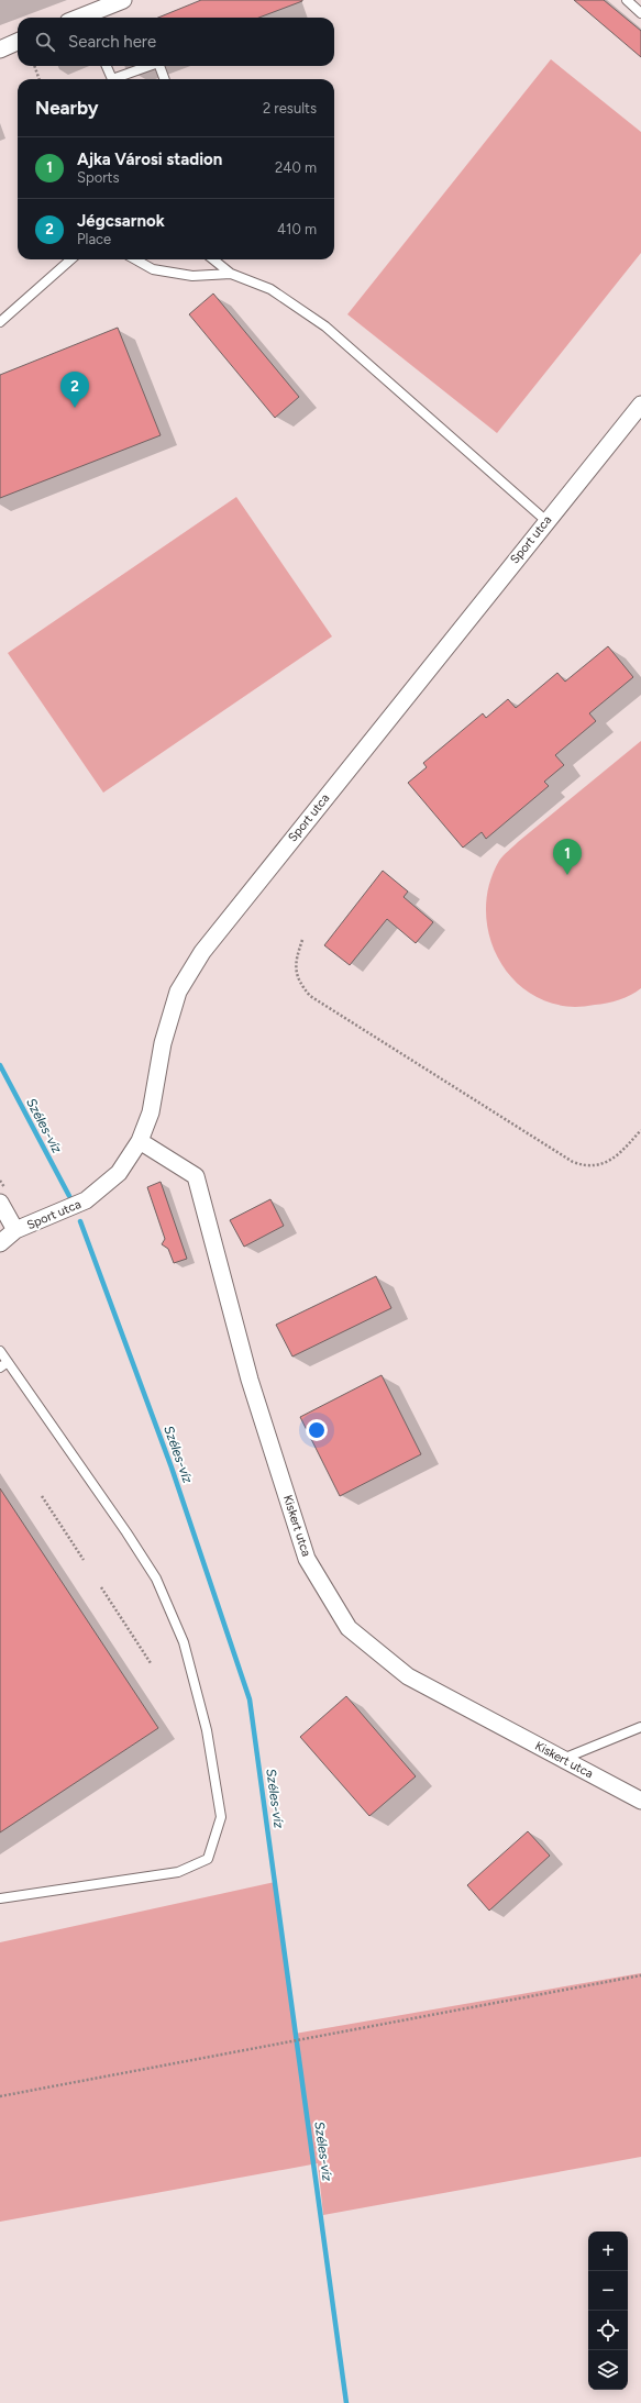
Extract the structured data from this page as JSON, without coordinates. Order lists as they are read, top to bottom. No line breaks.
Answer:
{"streets":{"street":["Sport utca","Kiskert utca"]},"crossings":[["Sport utca","Kiskert utca"]],"water":["Széles-víz"],"page":{"search":"Search here","heading":["Nearby","2 results"],"list":[{"mark":"1","name":"Ajka Városi stadion","note":"Sports","value":"240 m"},{"mark":"2","name":"Jégcsarnok","note":"Place","value":"410 m"}],"pins":["2","1"],"map_buttons":["+","−"]}}
